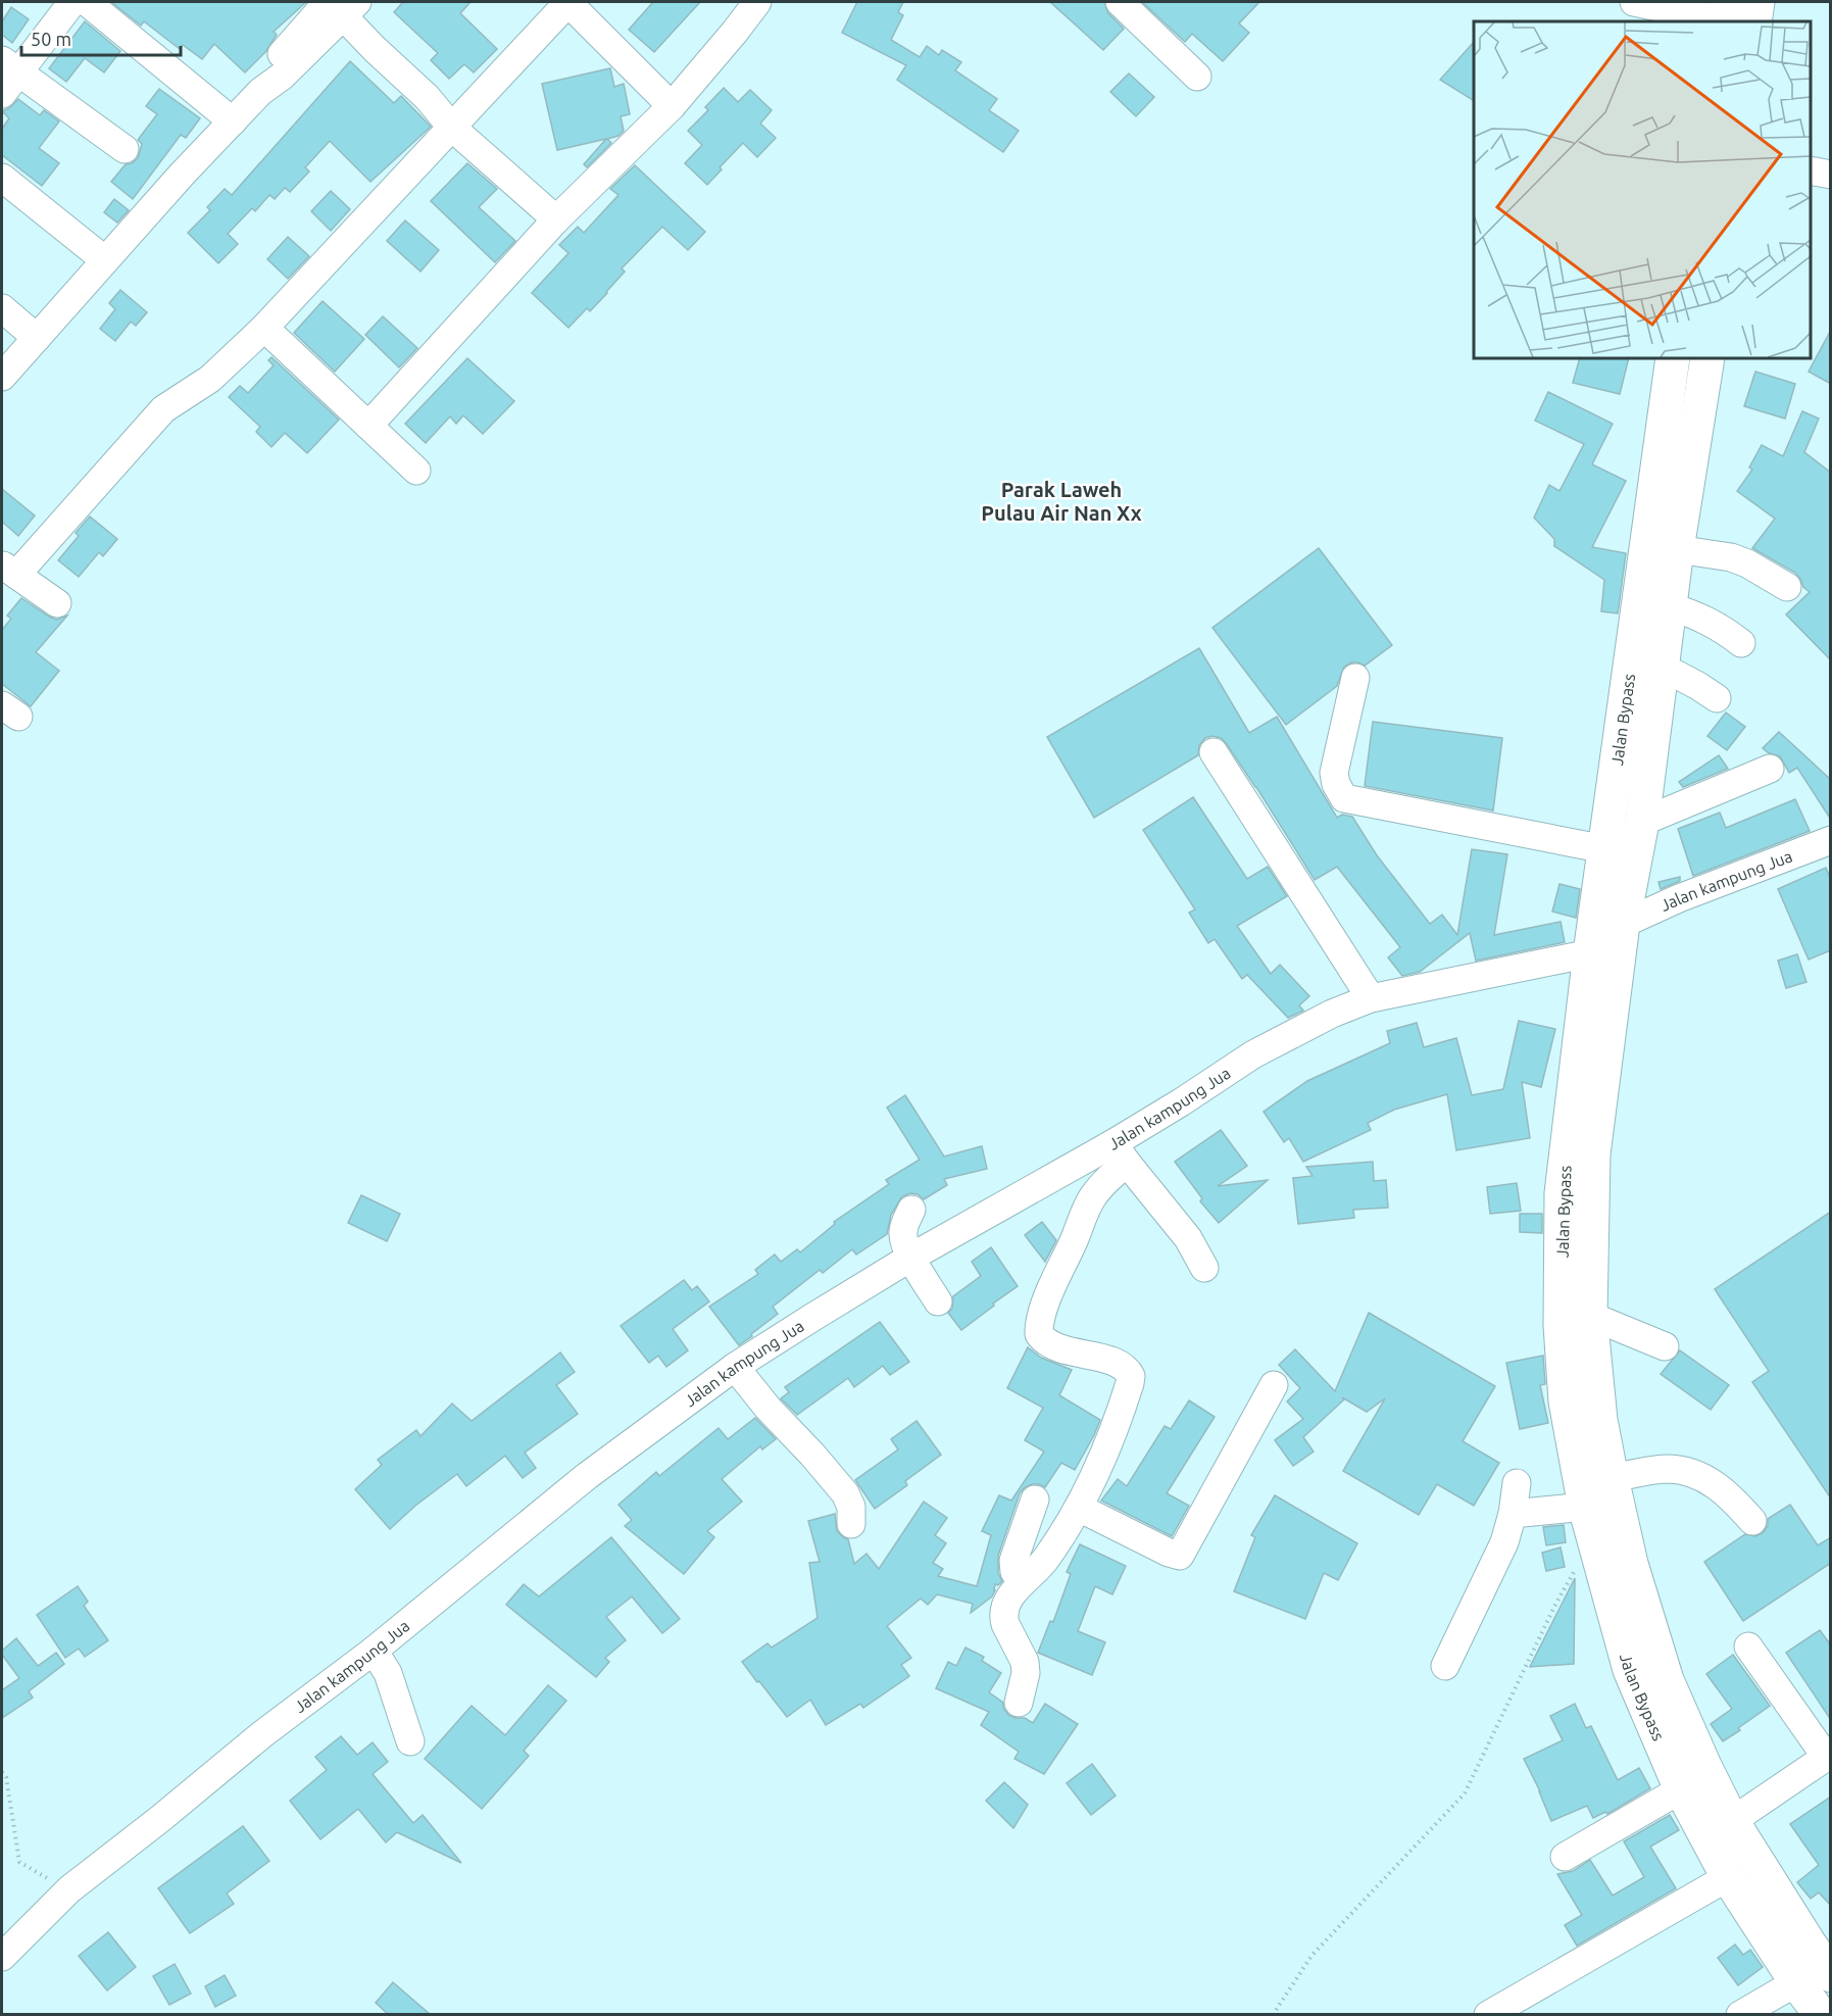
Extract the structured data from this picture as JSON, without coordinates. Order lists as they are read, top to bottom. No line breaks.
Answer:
{"streets":{"highway":["Jalan Bypass"],"street":["Jalan kampung Jua"]},"crossings":[["Jalan Bypass","Jalan kampung Jua"]],"districts":["Parak Laweh Pulau Air Nan Xx"],"scale_bar":"50 m"}
